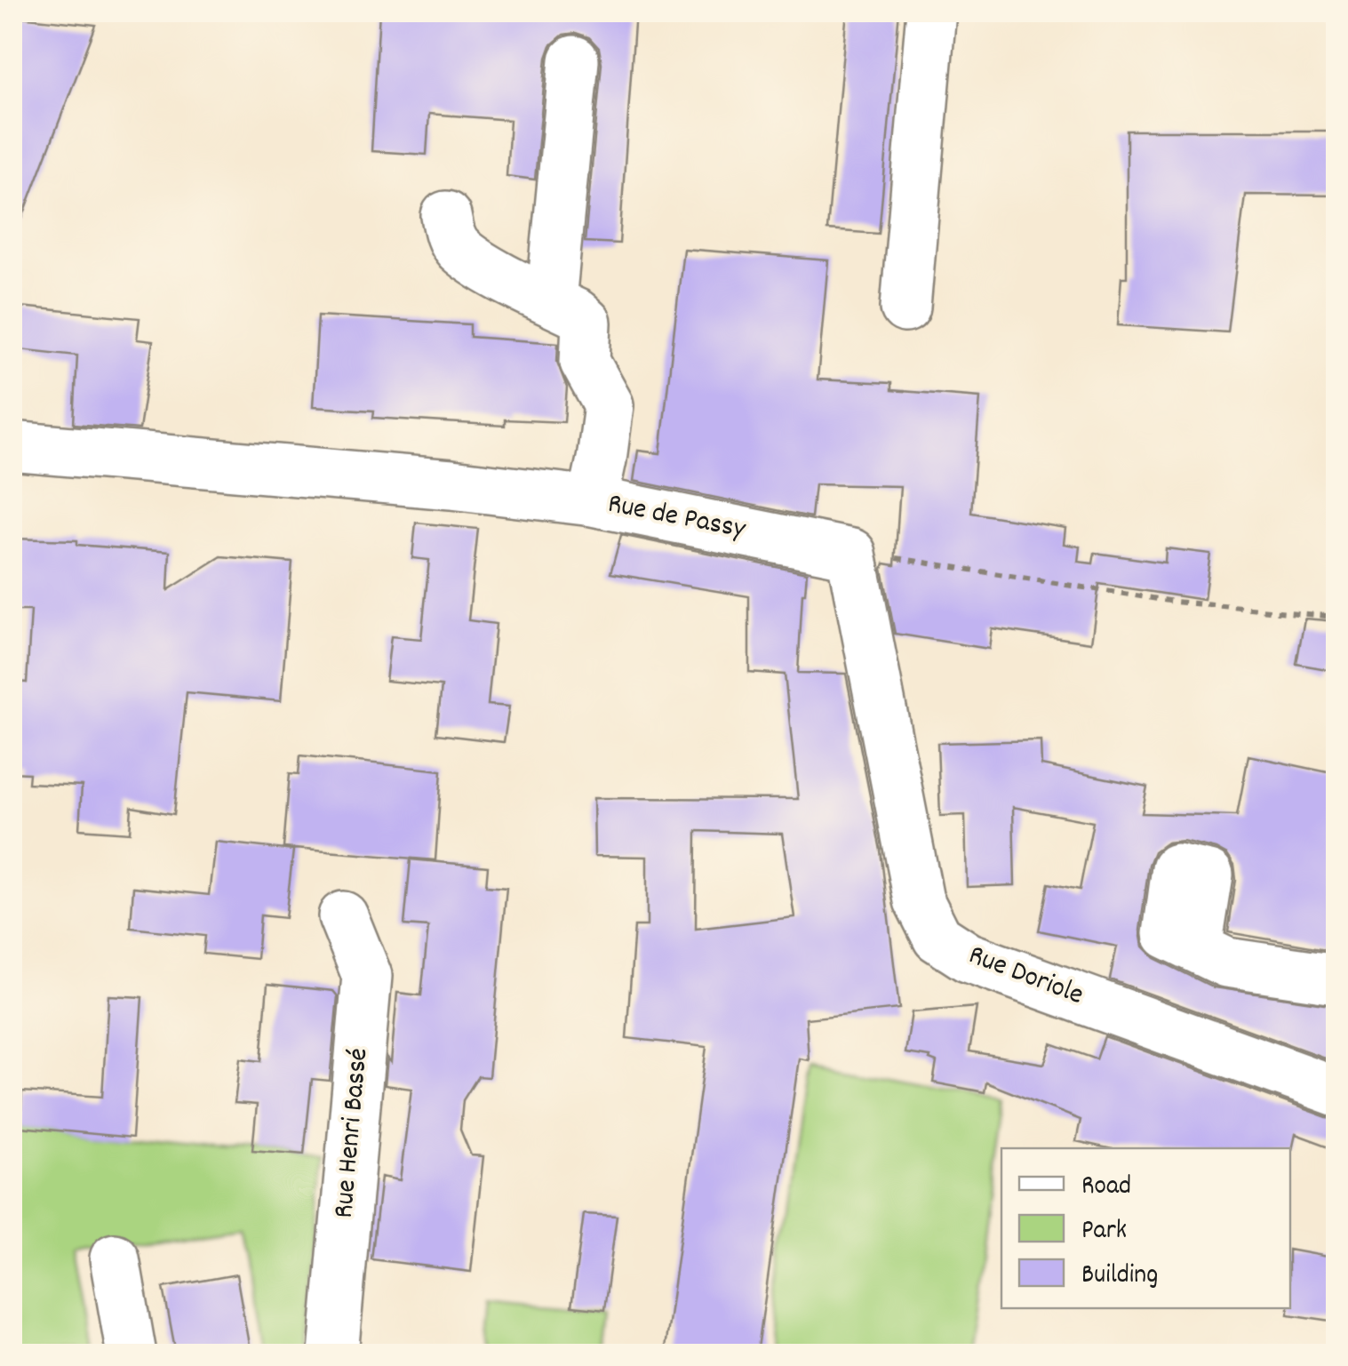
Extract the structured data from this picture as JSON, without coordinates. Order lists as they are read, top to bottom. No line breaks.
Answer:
{"streets":{"street":["Rue de Passy","Rue Doriole","Rue Henri Bassé"]},"crossings":[["Rue de Passy","Rue Doriole"]],"legend":["Road","Park","Building"]}
